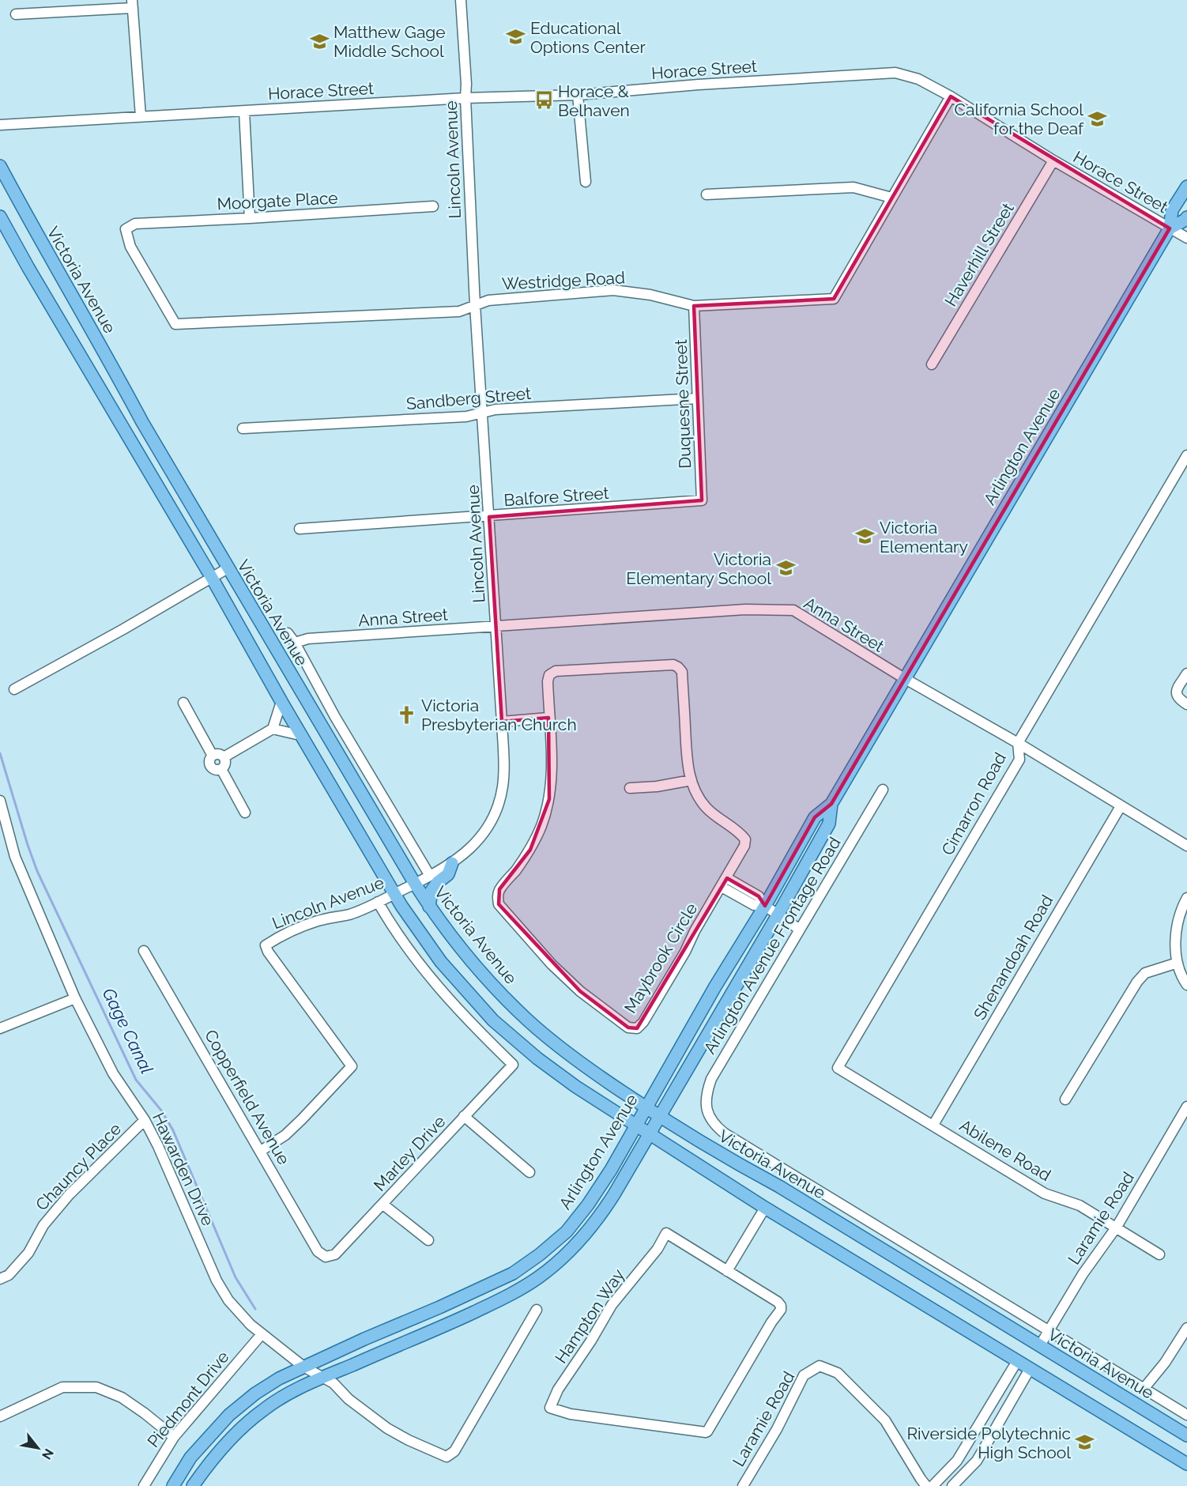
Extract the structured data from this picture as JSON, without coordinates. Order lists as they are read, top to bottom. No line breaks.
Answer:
{"streets":{"main road":["Victoria Avenue","Arlington Avenue"],"street":["Horace Street","Lincoln Avenue","Moorgate Place","Haverhill Street","Westridge Road","Sandberg Street","Duquesne Street","Balfore Street","Anna Street","Cimarron Road","Arlington Avenue Frontage Road","Shenandoah Road","Maybrook Circle","Copperfield Avenue","Abilene Road","Marley Drive","Chauncy Place","Hawarden Drive","Laramie Road","Hampton Way","Piedmont Drive"]},"crossings":[["Horace Street","Lincoln Avenue"],["Horace Street","Haverhill Street"],["Horace Street","Westridge Road"],["Horace Street","Arlington Avenue"],["Lincoln Avenue","Victoria Avenue"],["Lincoln Avenue","Westridge Road"],["Lincoln Avenue","Sandberg Street"],["Lincoln Avenue","Balfore Street"],["Lincoln Avenue","Anna Street"],["Lincoln Avenue","Copperfield Avenue"],["Lincoln Avenue","Marley Drive"],["Moorgate Place","Westridge Road"],["Victoria Avenue","Arlington Avenue"],["Victoria Avenue","Laramie Road"],["Westridge Road","Duquesne Street"],["Sandberg Street","Duquesne Street"],["Duquesne Street","Balfore Street"],["Arlington Avenue","Anna Street"],["Arlington Avenue","Hawarden Drive"],["Anna Street","Cimarron Road"],["Anna Street","Shenandoah Road"],["Cimarron Road","Abilene Road"],["Arlington Avenue Frontage Road","Laramie Road"],["Shenandoah Road","Abilene Road"],["Copperfield Avenue","Marley Drive"],["Abilene Road","Laramie Road"],["Chauncy Place","Hawarden Drive"],["Hawarden Drive","Piedmont Drive"]],"water":["Gage Canal"],"places":{"school or university":["Educational Options Center","Matthew Gage Middle School","California School for the Deaf","Victoria Elementary","Victoria Elementary School","Riverside Polytechnic High School"],"bus stop":["Horace & Belhaven"],"church":["Victoria Presbyterian Church"]},"north":"bottom right"}
